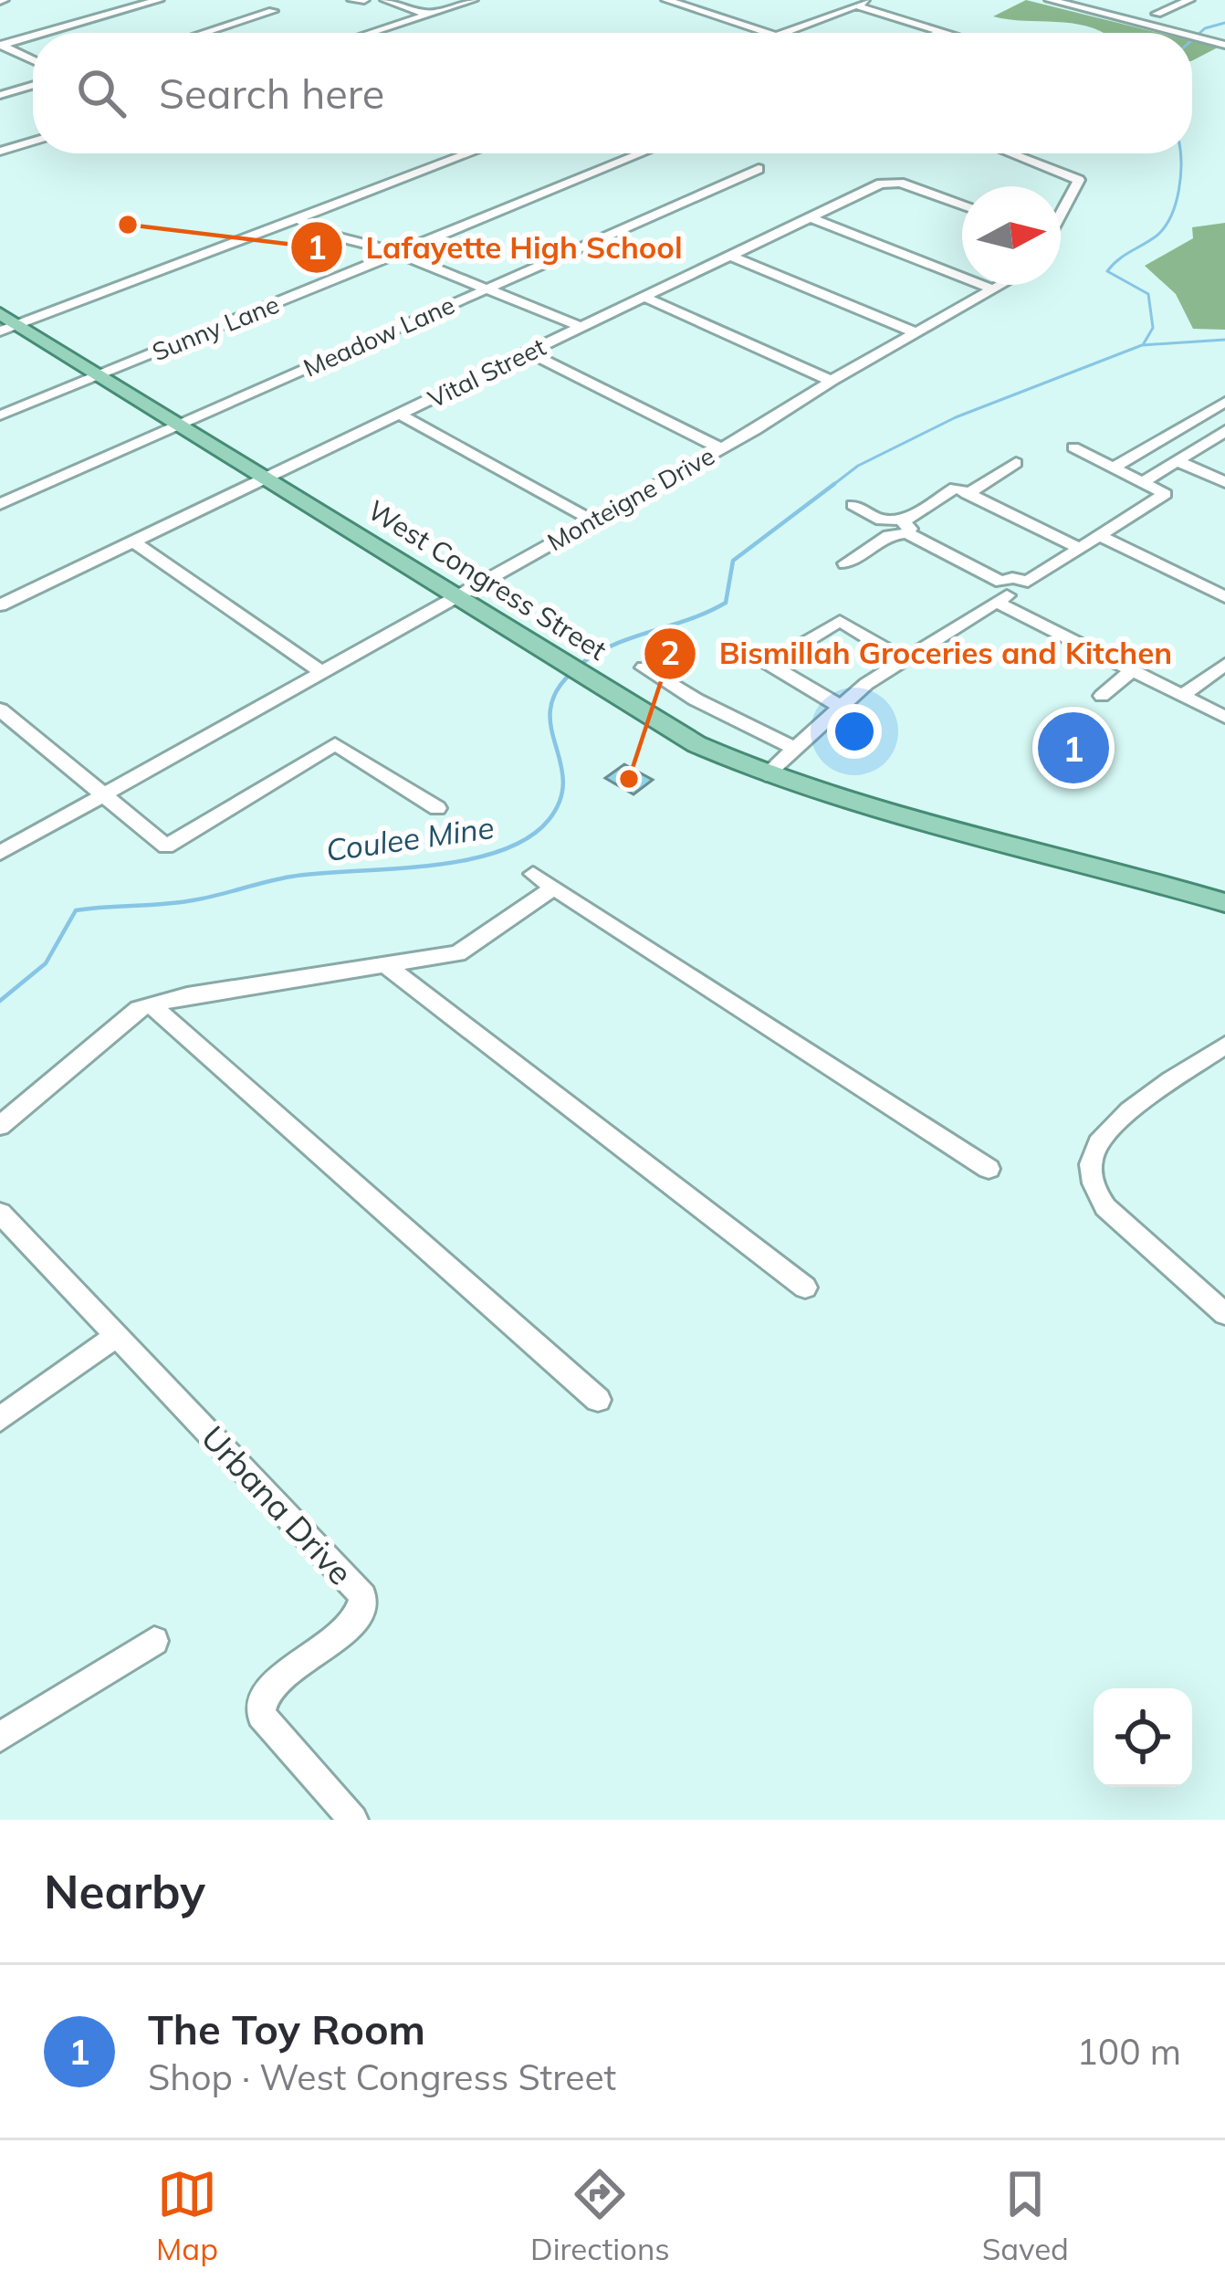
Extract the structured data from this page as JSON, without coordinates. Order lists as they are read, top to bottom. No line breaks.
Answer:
{"streets":{"main road":["West Congress Street"],"street":["Sunny Lane","Meadow Lane","Vital Street","Monteigne Drive","Urbana Drive"]},"crossings":[["Sunny Lane","West Congress Street"],["Meadow Lane","West Congress Street"],["Vital Street","West Congress Street"],["Monteigne Drive","West Congress Street"]],"water":["Coulee Mine"],"places":["Lafayette High School","Bismillah Groceries and Kitchen"],"north":"right","page":{"search":"Search here","pins":"1","heading":"Nearby","list":[{"mark":"1","name":"The Toy Room","note":"Shop · West Congress Street","value":"100 m"}],"nav":["Map","Directions","Saved"]}}
